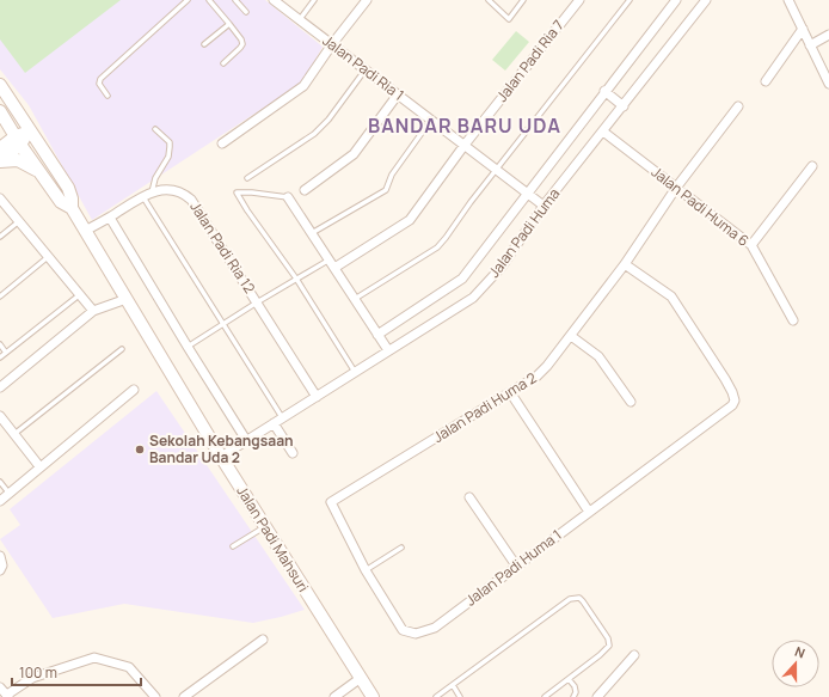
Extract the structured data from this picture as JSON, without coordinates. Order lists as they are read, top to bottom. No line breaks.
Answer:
{"streets":{"main road":["Jalan Padi Mahsuri"],"street":["Jalan Padi Ria 7","Jalan Padi Ria 1","Jalan Padi Huma 6","Jalan Padi Huma","Jalan Padi Ria 12","Jalan Padi Huma 2","Jalan Padi Huma 1"]},"crossings":[["Jalan Padi Ria 7","Jalan Padi Ria 1"],["Jalan Padi Ria 1","Jalan Padi Huma"],["Jalan Padi Huma 6","Jalan Padi Huma"],["Jalan Padi Huma 6","Jalan Padi Huma 2"],["Jalan Padi Huma","Jalan Padi Ria 12"],["Jalan Padi Huma","Jalan Padi Mahsuri"],["Jalan Padi Ria 12","Jalan Padi Mahsuri"],["Jalan Padi Huma 2","Jalan Padi Huma 1"]],"districts":["BANDAR BARU UDA"],"places":["Sekolah Kebangsaan Bandar Uda 2"],"scale_bar":"100 m","north":"top"}
